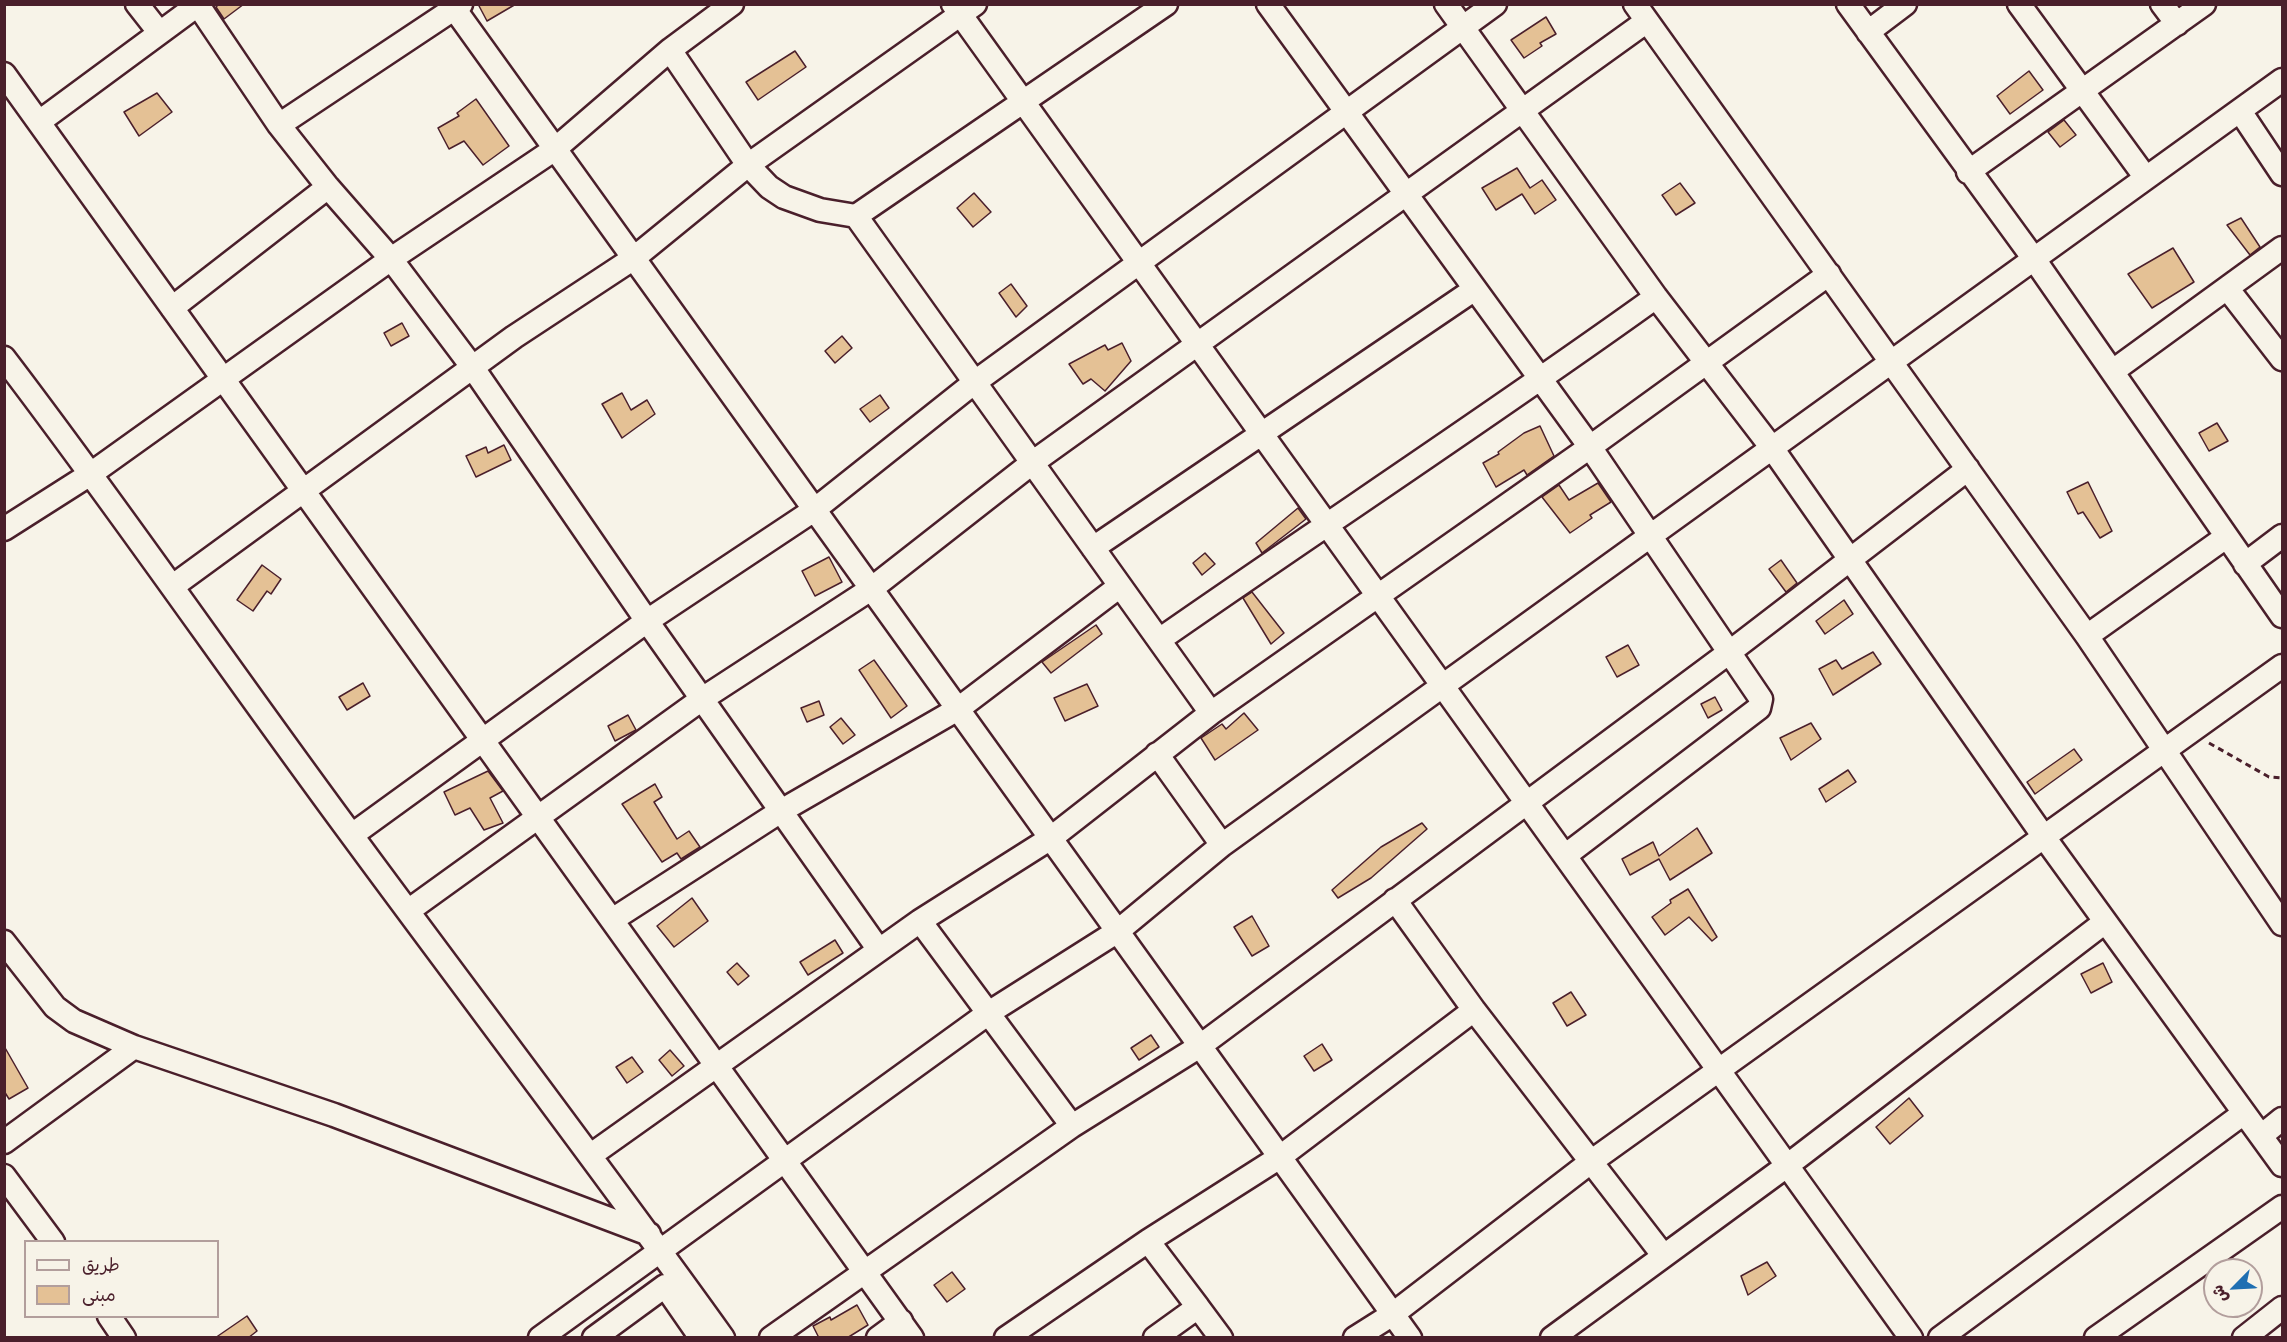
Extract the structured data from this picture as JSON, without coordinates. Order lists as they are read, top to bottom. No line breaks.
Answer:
{"legend":["طريق","مبنى"],"north":"bottom left"}
